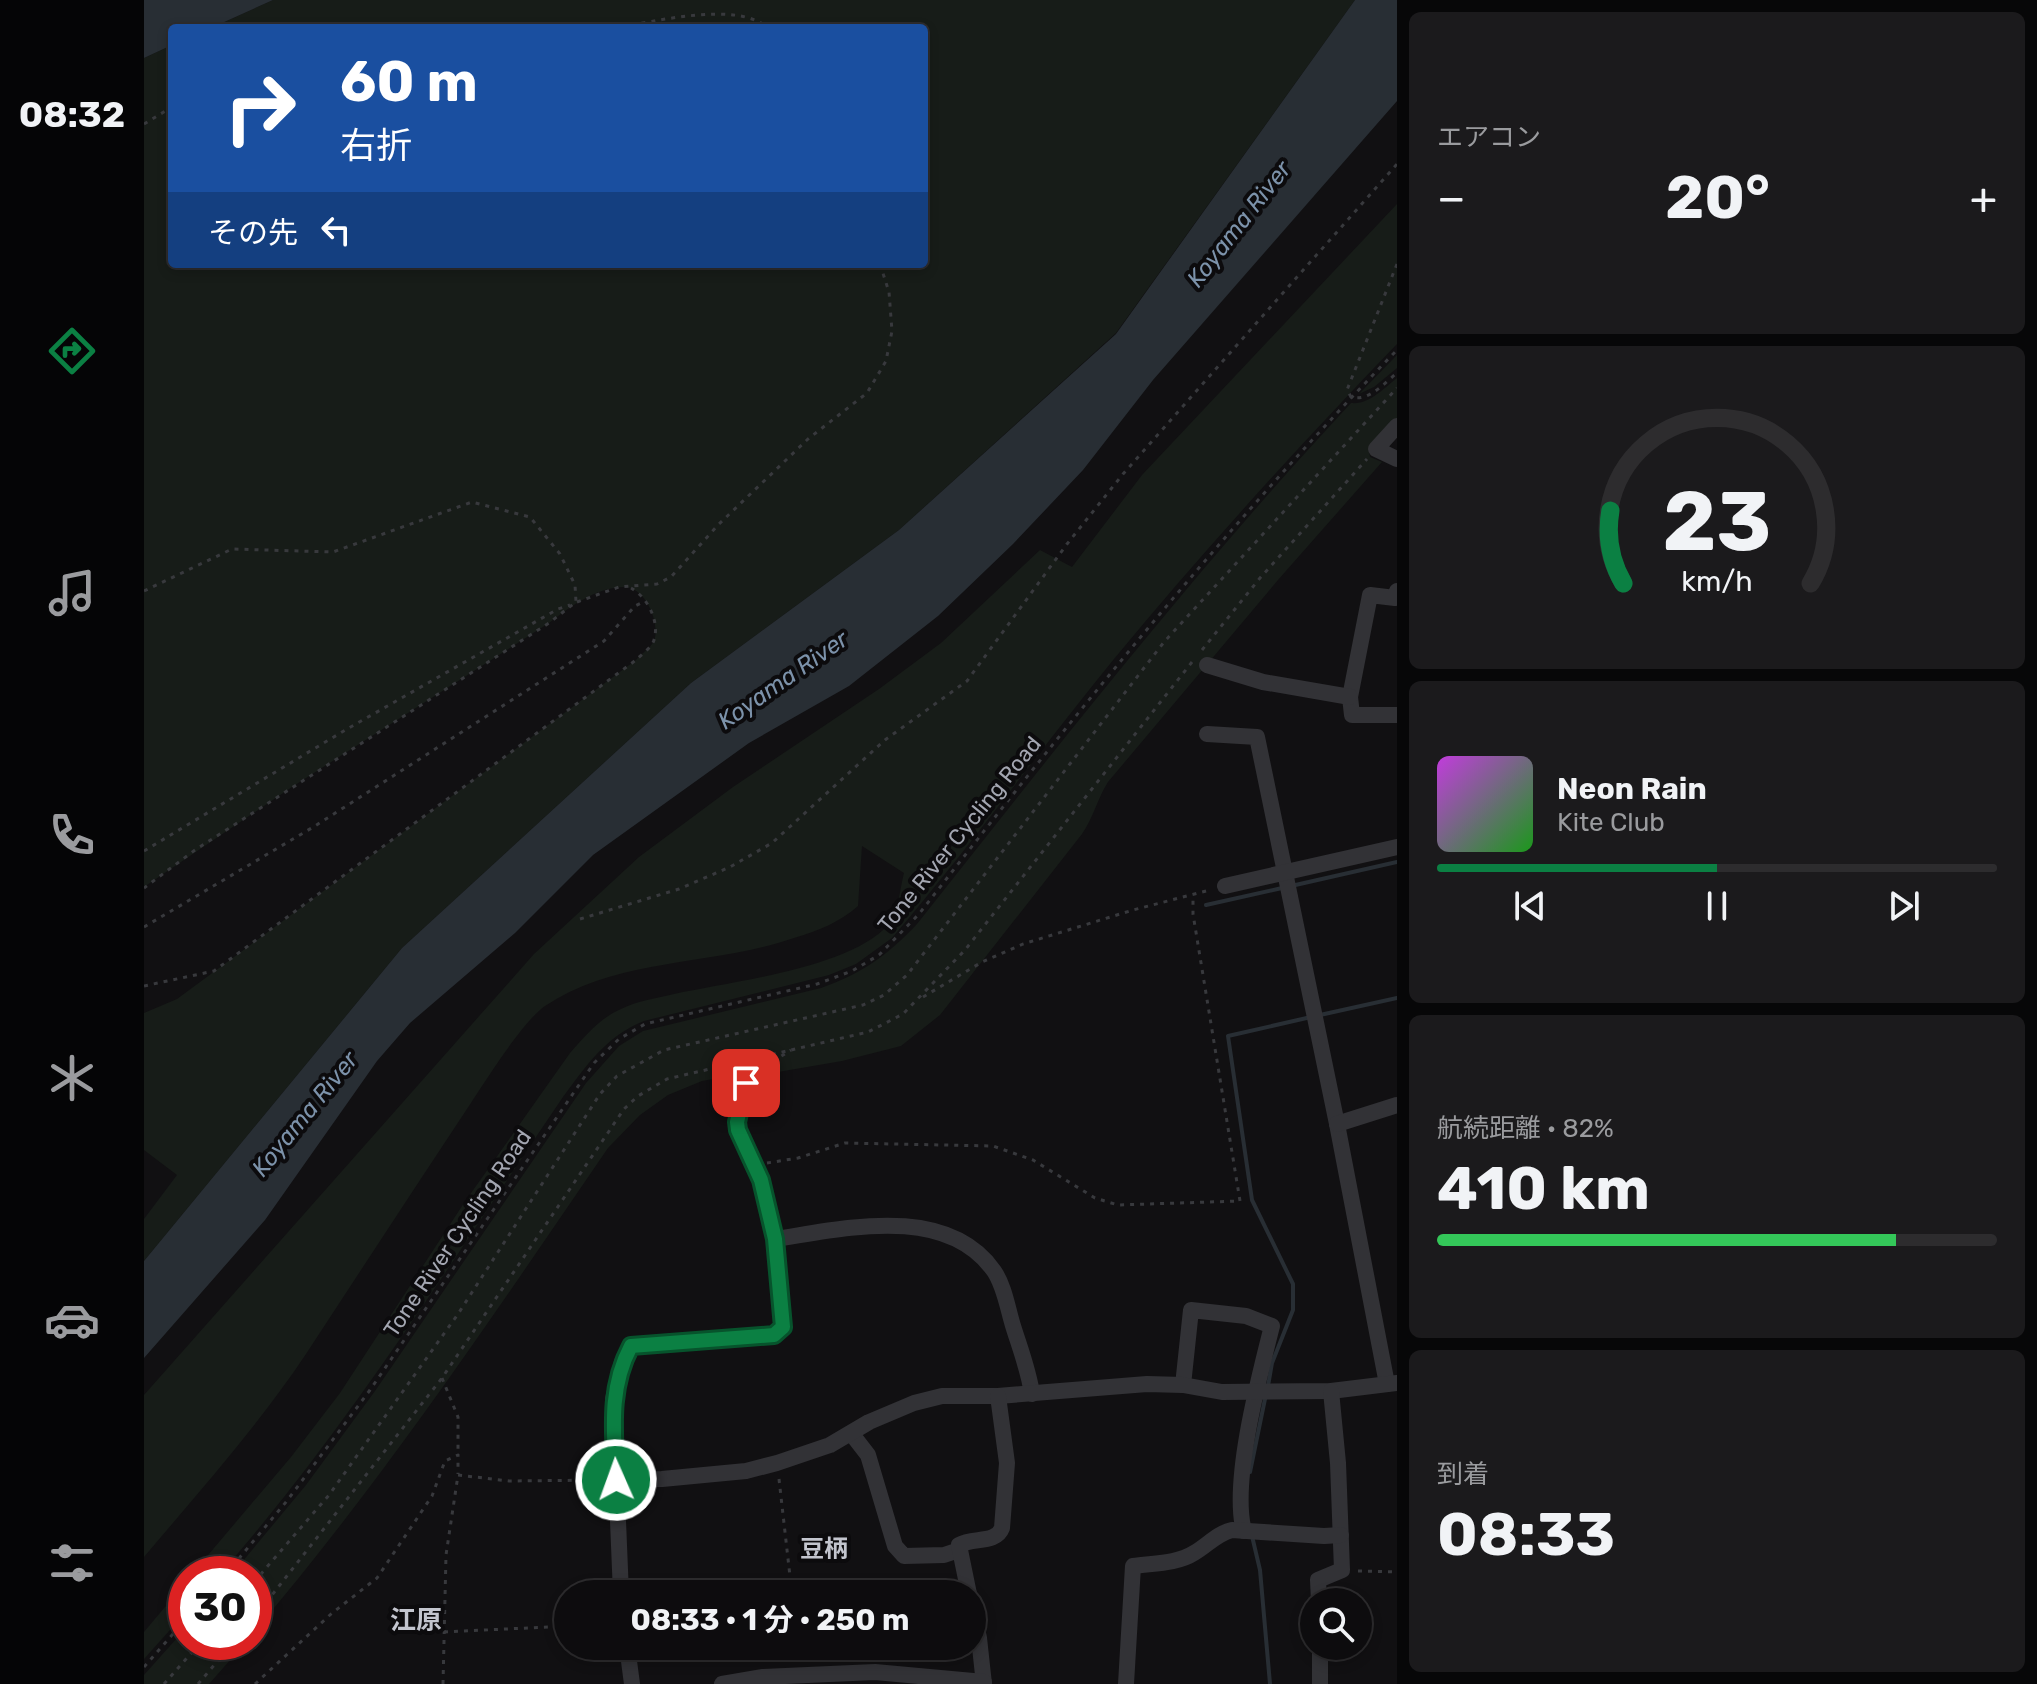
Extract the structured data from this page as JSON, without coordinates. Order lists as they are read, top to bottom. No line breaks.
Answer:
{"streets":{"path":["Tone River Cycling Road"]},"districts":["豆柄","江原"],"water":["Koyama River"],"page":{"tabs":"08:32","tile":["エアコン",["航続距離 · 82%","410 km"],["到着","08:33"]],"turn":["60 m","右折"],"heat":["−","20°","+"],"then":"その先","song":["Neon Rain","Kite Club"],"limit":"30","trip":"08:33 · 1 分 · 250 m","gauge":["23","km/h"]}}
